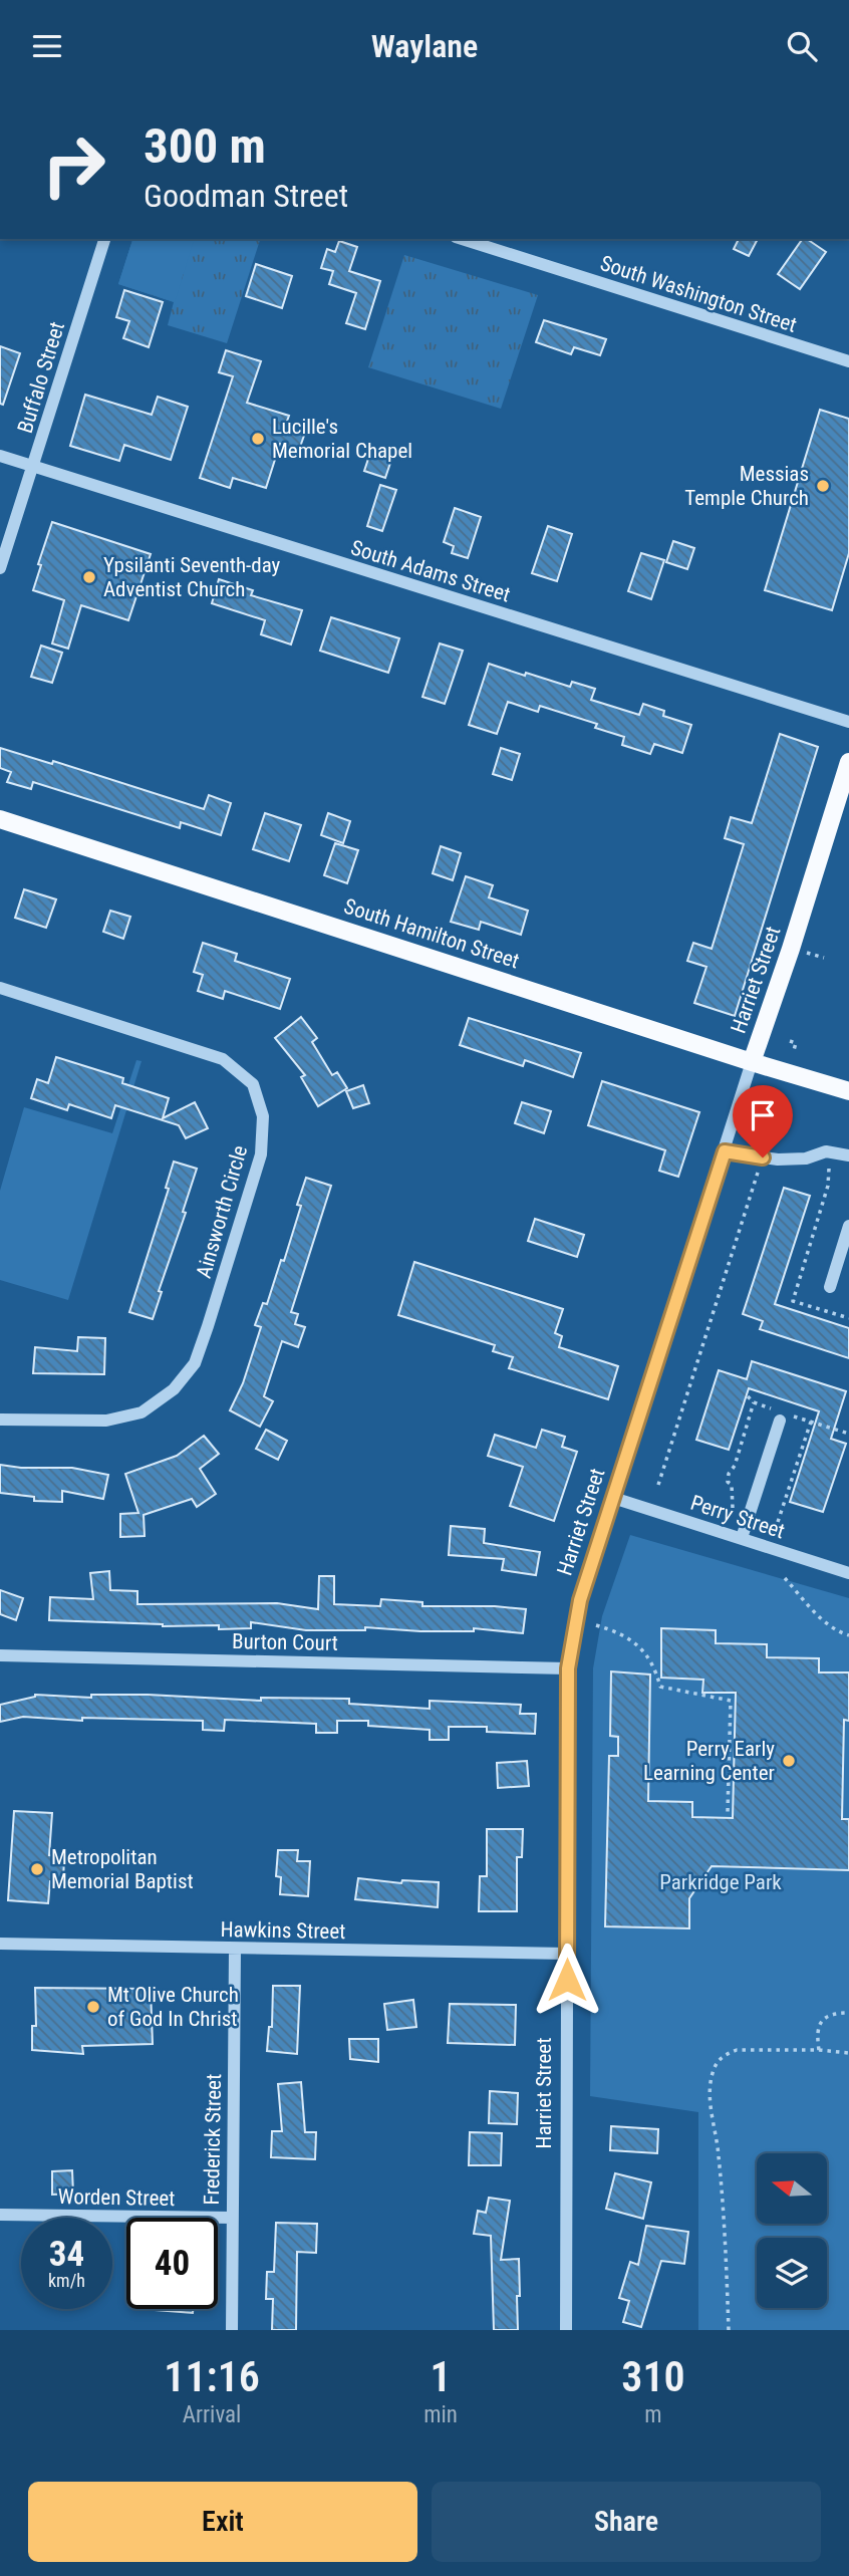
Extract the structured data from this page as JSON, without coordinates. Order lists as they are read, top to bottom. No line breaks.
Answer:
{"streets":{"main road":["South Hamilton Street","Harriet Street"],"street":["South Washington Street","Buffalo Street","South Adams Street","Ainsworth Circle","Perry Street","Burton Court","Hawkins Street","Frederick Street","Worden Street"]},"crossings":[["Buffalo Street","South Adams Street"],["South Hamilton Street","Harriet Street"],["Harriet Street","Perry Street"],["Harriet Street","Burton Court"],["Harriet Street","Hawkins Street"],["Hawkins Street","Frederick Street"],["Frederick Street","Worden Street"]],"parks":["Parkridge Park"],"places":["Lucille's Memorial Chapel","Messias Temple Church","Ypsilanti Seventh-day Adventist Church","Perry Early Learning Center","Metropolitan Memorial Baptist","Mt Olive Church of God In Christ"],"north":"left","page":{"header":"Waylane","turn":["300 m","Goodman Street"],"speed":"34 km/h","limit":"40","eta":["11:16","Arrival","1","min","310","m"],"buttons":["Exit","Share"]}}
